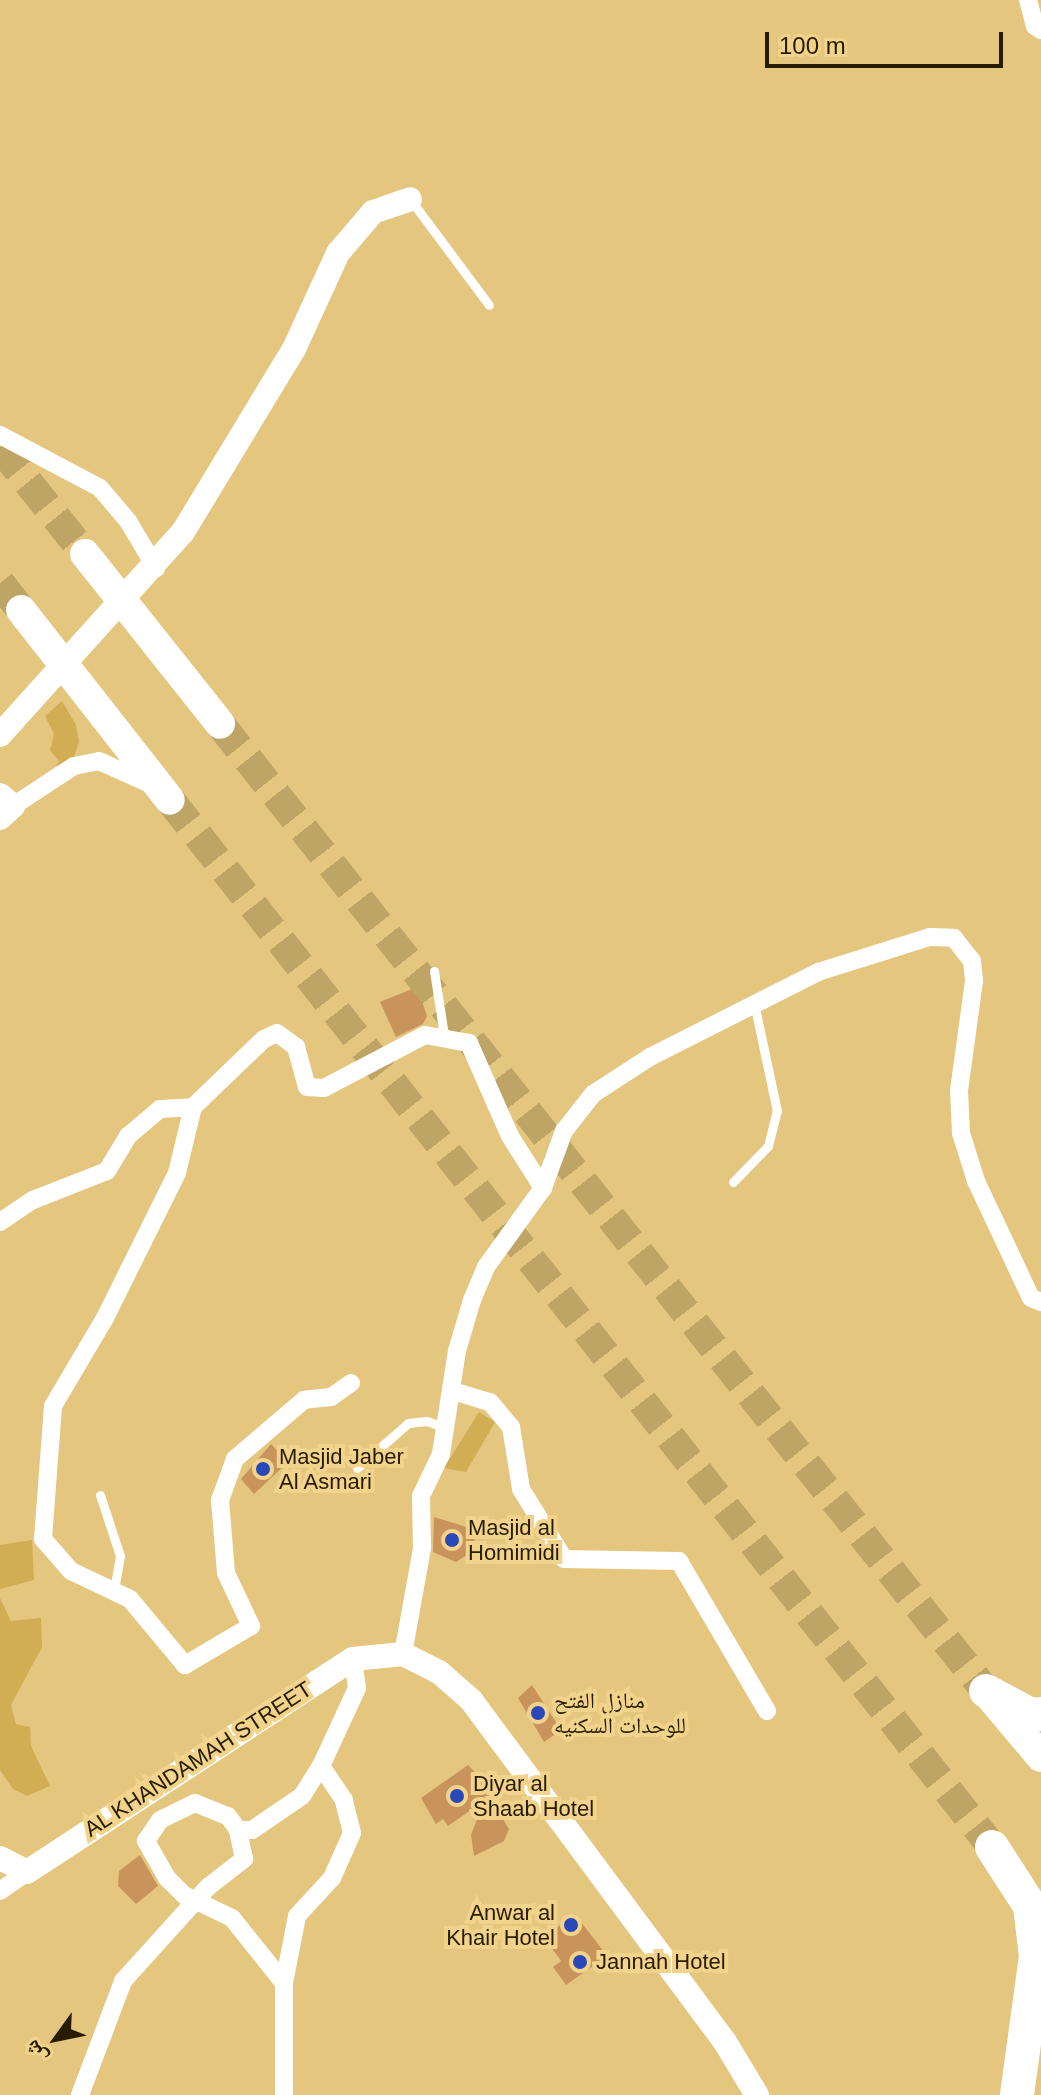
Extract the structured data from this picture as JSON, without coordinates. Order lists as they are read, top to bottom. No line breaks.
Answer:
{"streets":{"street":["AL KHANDAMAH STREET"]},"places":["Masjid Jaber Al Asmari","Masjid al Homimidi","منازل الفتح للوحدات السكنيه","Diyar al Shaab Hotel","Anwar al Khair Hotel","Jannah Hotel"],"scale_bar":"100 m","north":"bottom left"}
